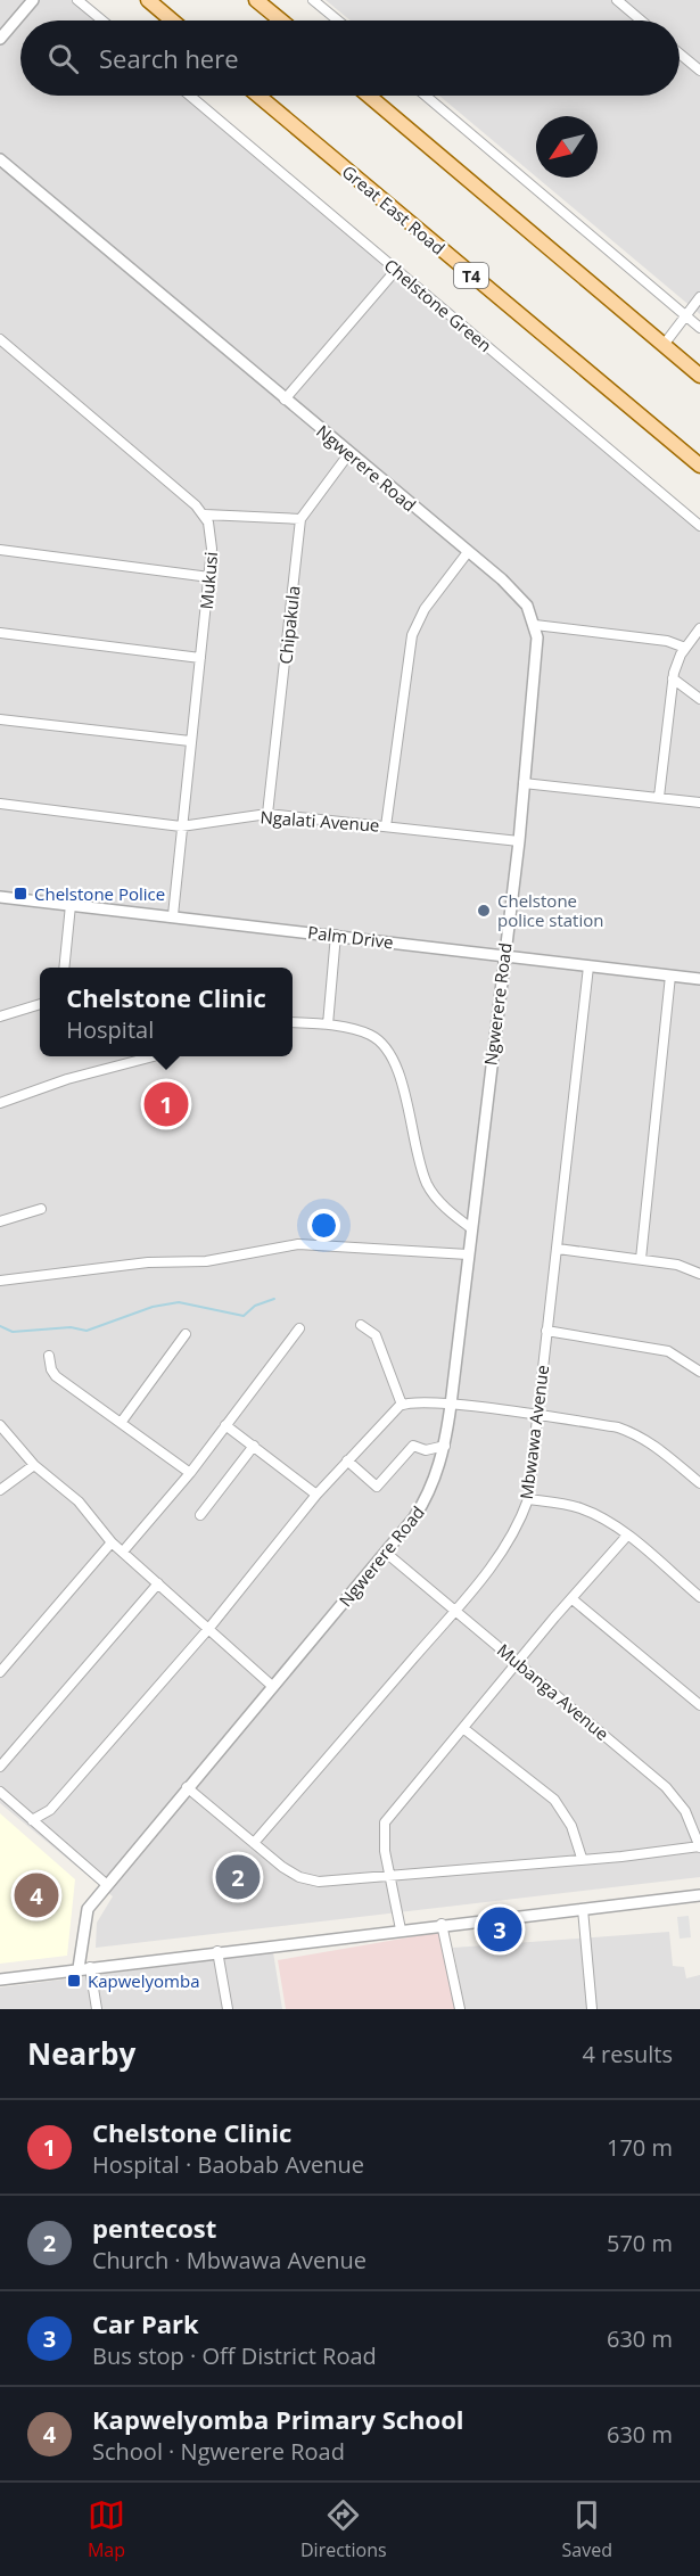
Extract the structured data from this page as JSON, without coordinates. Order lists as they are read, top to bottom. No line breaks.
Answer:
{"streets":{"main road":["Great East Road","T4"],"street":["Chelstone Green","Ngwerere Road","Mukusi","Chipakula","Ngalati Avenue","Palm Drive","Mbwawa Avenue","Mubanga Avenue"]},"crossings":[["Ngwerere Road","Ngalati Avenue"],["Ngwerere Road","Palm Drive"],["Ngwerere Road","Mubanga Avenue"],["Mukusi","Ngalati Avenue"],["Mukusi","Palm Drive"],["Chipakula","Ngalati Avenue"],["Palm Drive","Mbwawa Avenue"],["Mbwawa Avenue","Mubanga Avenue"]],"places":{"transit":["Chelstone Police","Kapwelyomba"],"other":["Chelstone police station"]},"north":"bottom left","page":{"search":"Search here","popup":["Chelstone Clinic","Hospital"],"pins":["1","2","4","3"],"heading":["Nearby","4 results"],"list":[{"mark":"1","name":"Chelstone Clinic","note":"Hospital · Baobab Avenue","value":"170 m"},{"mark":"2","name":"pentecost","note":"Church · Mbwawa Avenue","value":"570 m"},{"mark":"3","name":"Car Park","note":"Bus stop · Off District Road","value":"630 m"},{"mark":"4","name":"Kapwelyomba Primary School","note":"School · Ngwerere Road","value":"630 m"}],"nav":["Map","Directions","Saved"]}}
